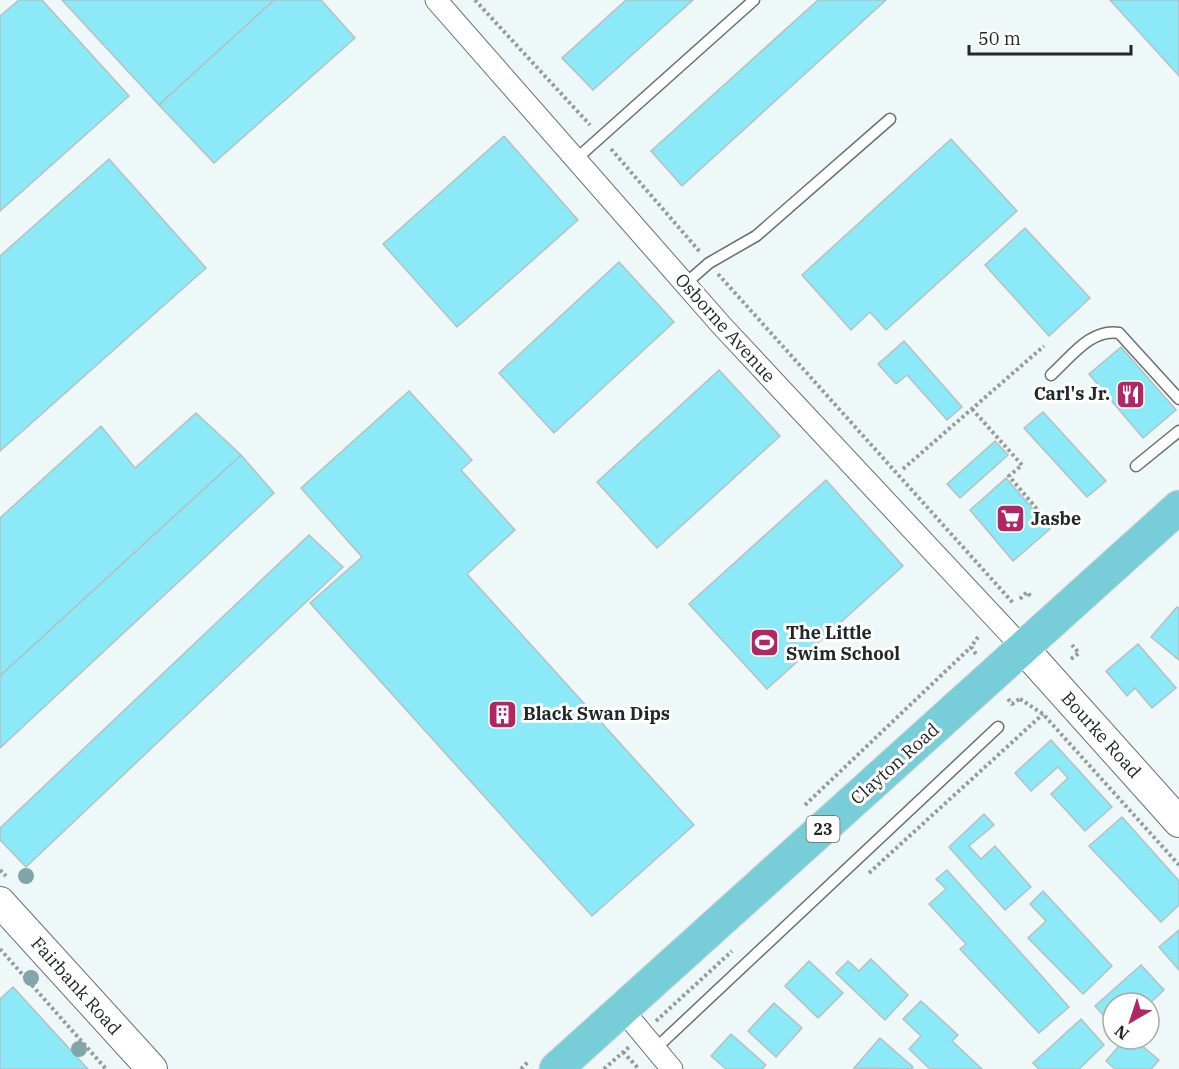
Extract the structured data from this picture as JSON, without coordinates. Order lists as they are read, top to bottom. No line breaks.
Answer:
{"streets":{"main road":["Bourke Road","Clayton Road","23","Fairbank Road"],"street":["Osborne Avenue"]},"crossings":[["Osborne Avenue","Bourke Road"],["Osborne Avenue","Clayton Road"],["Bourke Road","Clayton Road"]],"places":{"restaurant":["Carl's Jr."],"supermarket":["Jasbe"],"sports":["The Little Swim School"],"building":["Black Swan Dips"]},"scale_bar":"50 m","north":"bottom left"}
